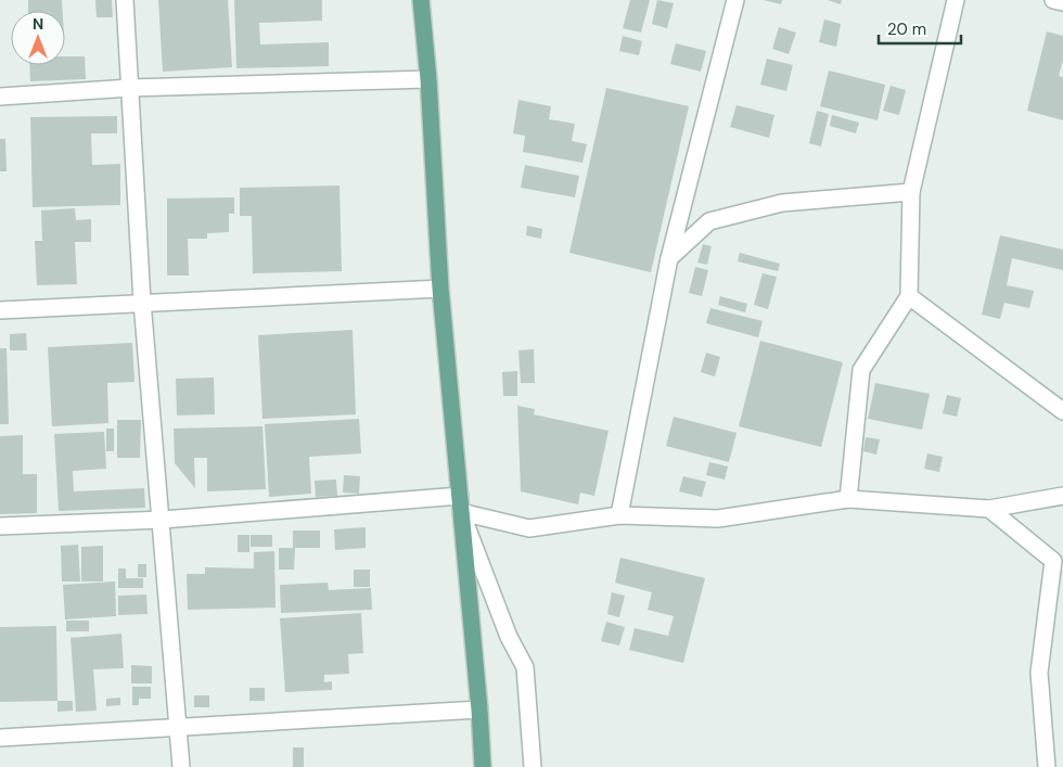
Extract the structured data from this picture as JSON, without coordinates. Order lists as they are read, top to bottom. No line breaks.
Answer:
{"scale_bar":"20 m","north":"top"}
